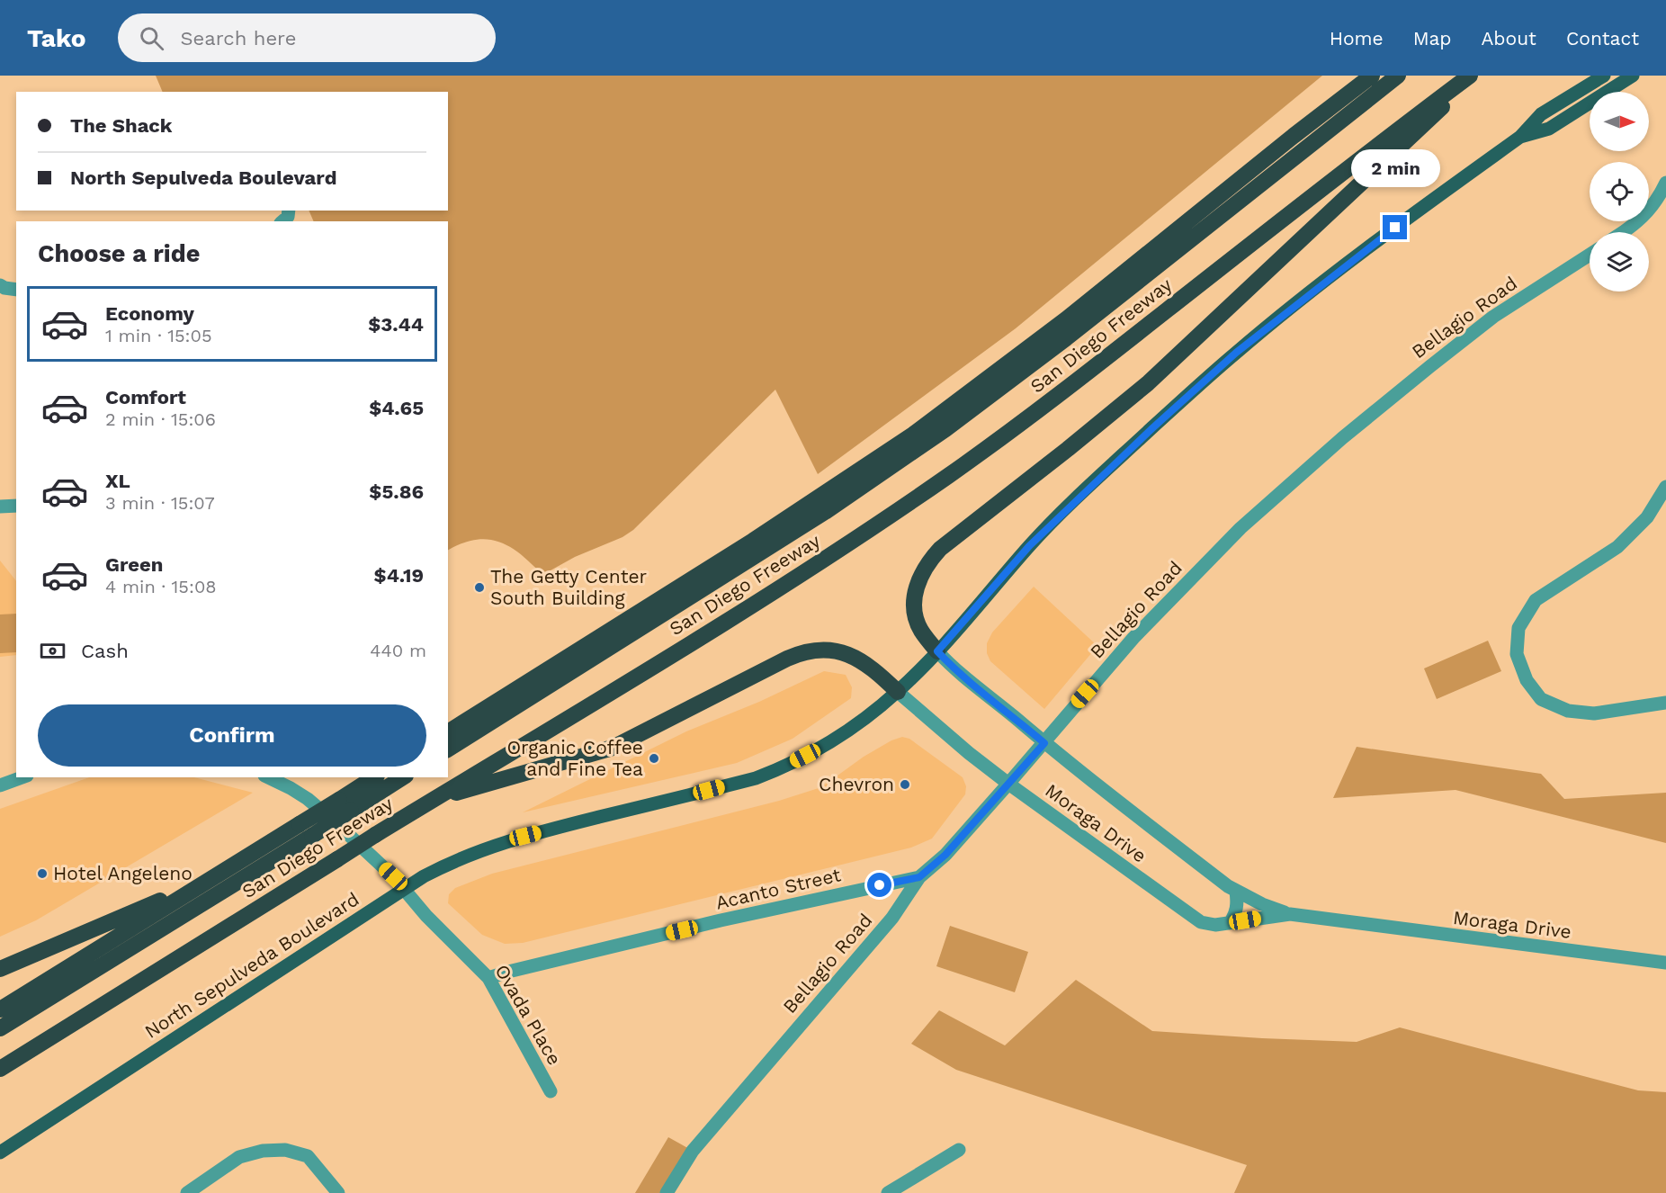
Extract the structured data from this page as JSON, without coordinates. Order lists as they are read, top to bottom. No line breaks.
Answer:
{"streets":{"highway":["San Diego Freeway"],"main road":["North Sepulveda Boulevard"],"street":["Bellagio Road","Moraga Drive","Acanto Street","Ovada Place"]},"crossings":[["Bellagio Road","Moraga Drive"],["Bellagio Road","Acanto Street"],["Moraga Drive","North Sepulveda Boulevard"],["Acanto Street","Ovada Place"],["North Sepulveda Boulevard","Ovada Place"]],"places":["The Getty Center South Building","Organic Coffee and Fine Tea","Chevron","Hotel Angeleno"],"north":"right","page":{"header":"Tako","search":"Search here","nav":["Home","Map","About","Contact"],"banner":["The Shack","North Sepulveda Boulevard"],"bubble":"2 min","heading":"Choose a ride","list":[{"name":"Economy","note":"1 min · 15:05","value":"$3.44"},{"name":"Comfort","note":"2 min · 15:06","value":"$4.65"},{"name":"XL","note":"3 min · 15:07","value":"$5.86"},{"name":"Green","note":"4 min · 15:08","value":"$4.19"}],"pay":["Cash","440 m"],"buttons":"Confirm"}}
